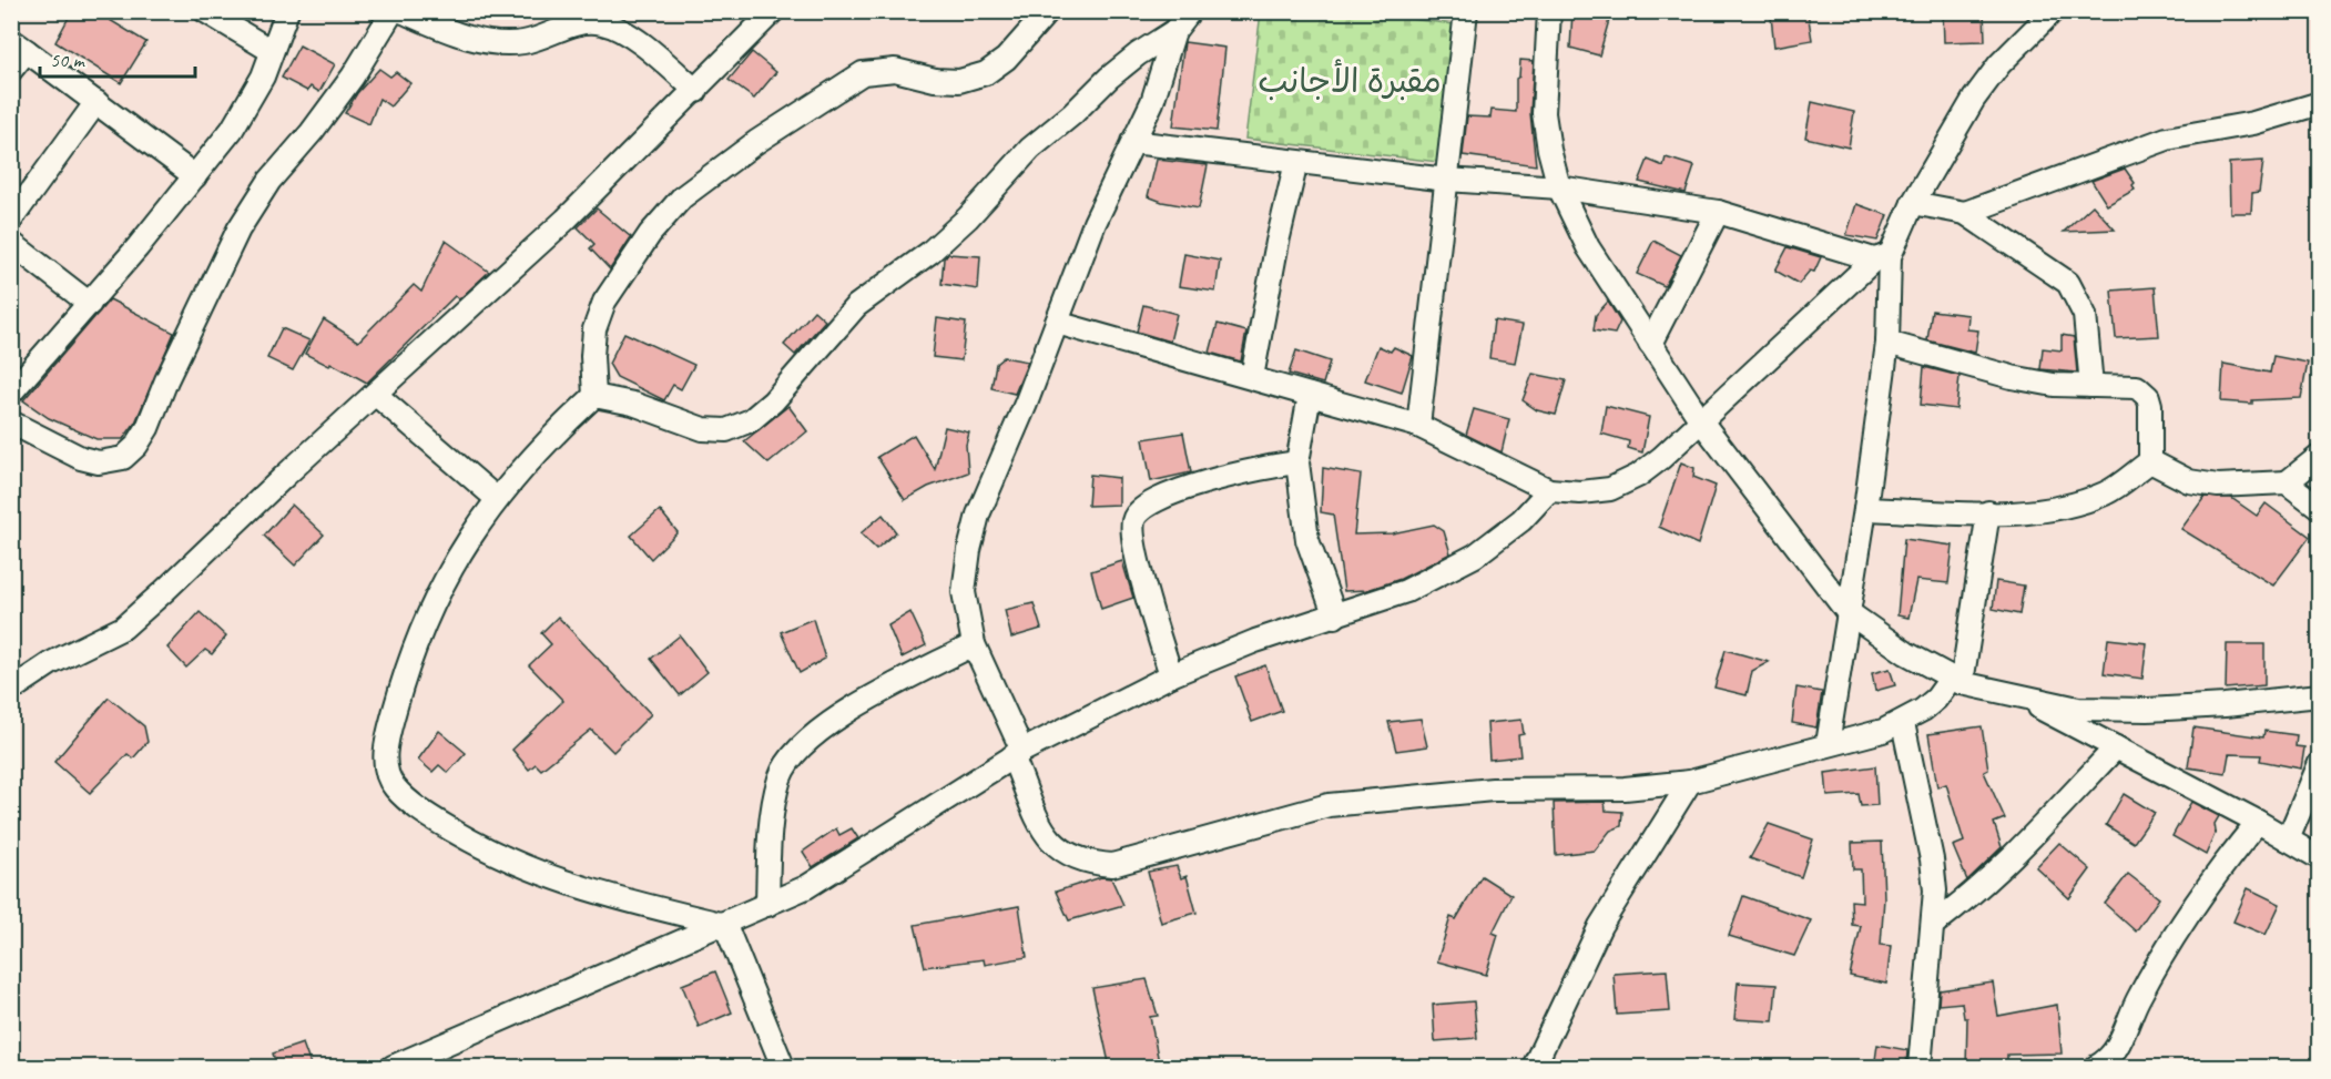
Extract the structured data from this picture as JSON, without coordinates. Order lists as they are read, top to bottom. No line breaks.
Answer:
{"parks":["مقبرة الأجانب"],"scale_bar":"50 m"}
